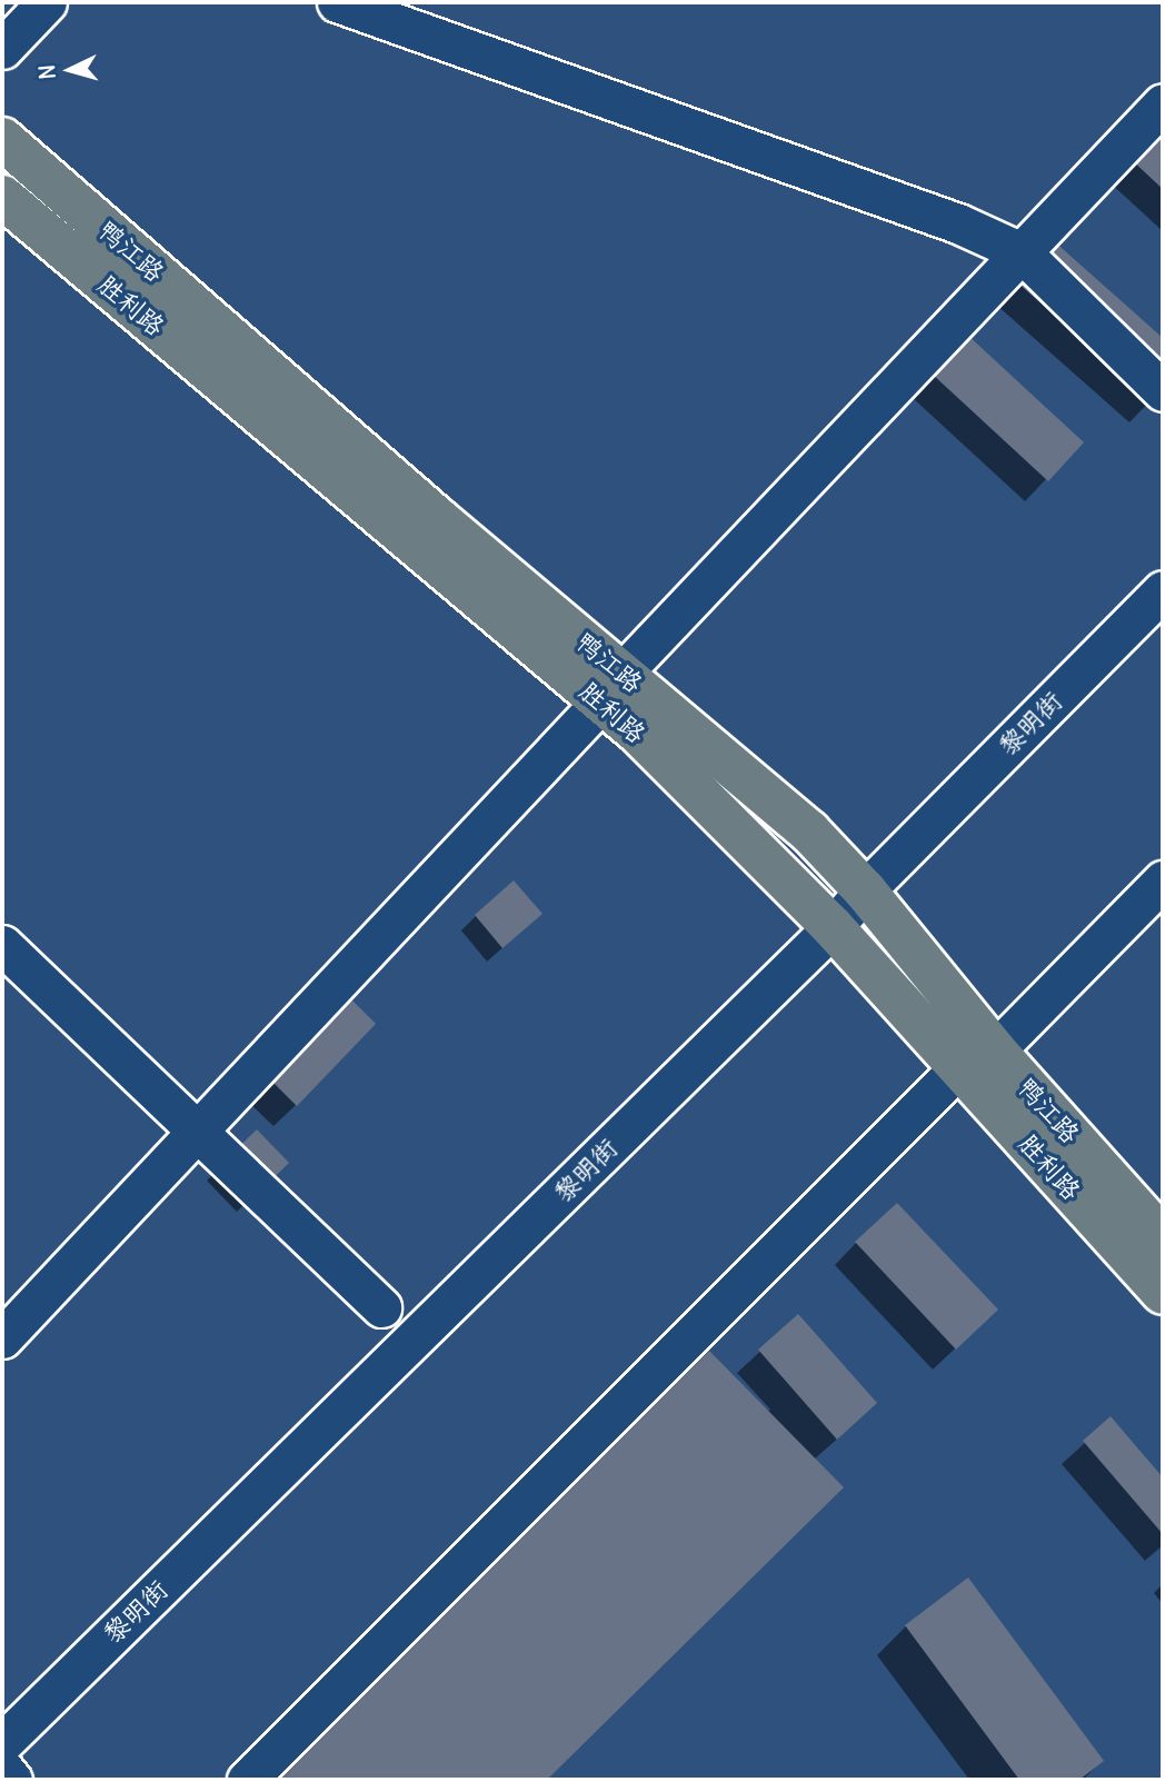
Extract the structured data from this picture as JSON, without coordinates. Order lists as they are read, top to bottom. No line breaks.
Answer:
{"streets":{"main road":["鸭江路","胜利路"],"street":["黎明街"]},"crossings":[["鸭江路","胜利路"],["鸭江路","黎明街"],["胜利路","黎明街"]],"north":"left"}
